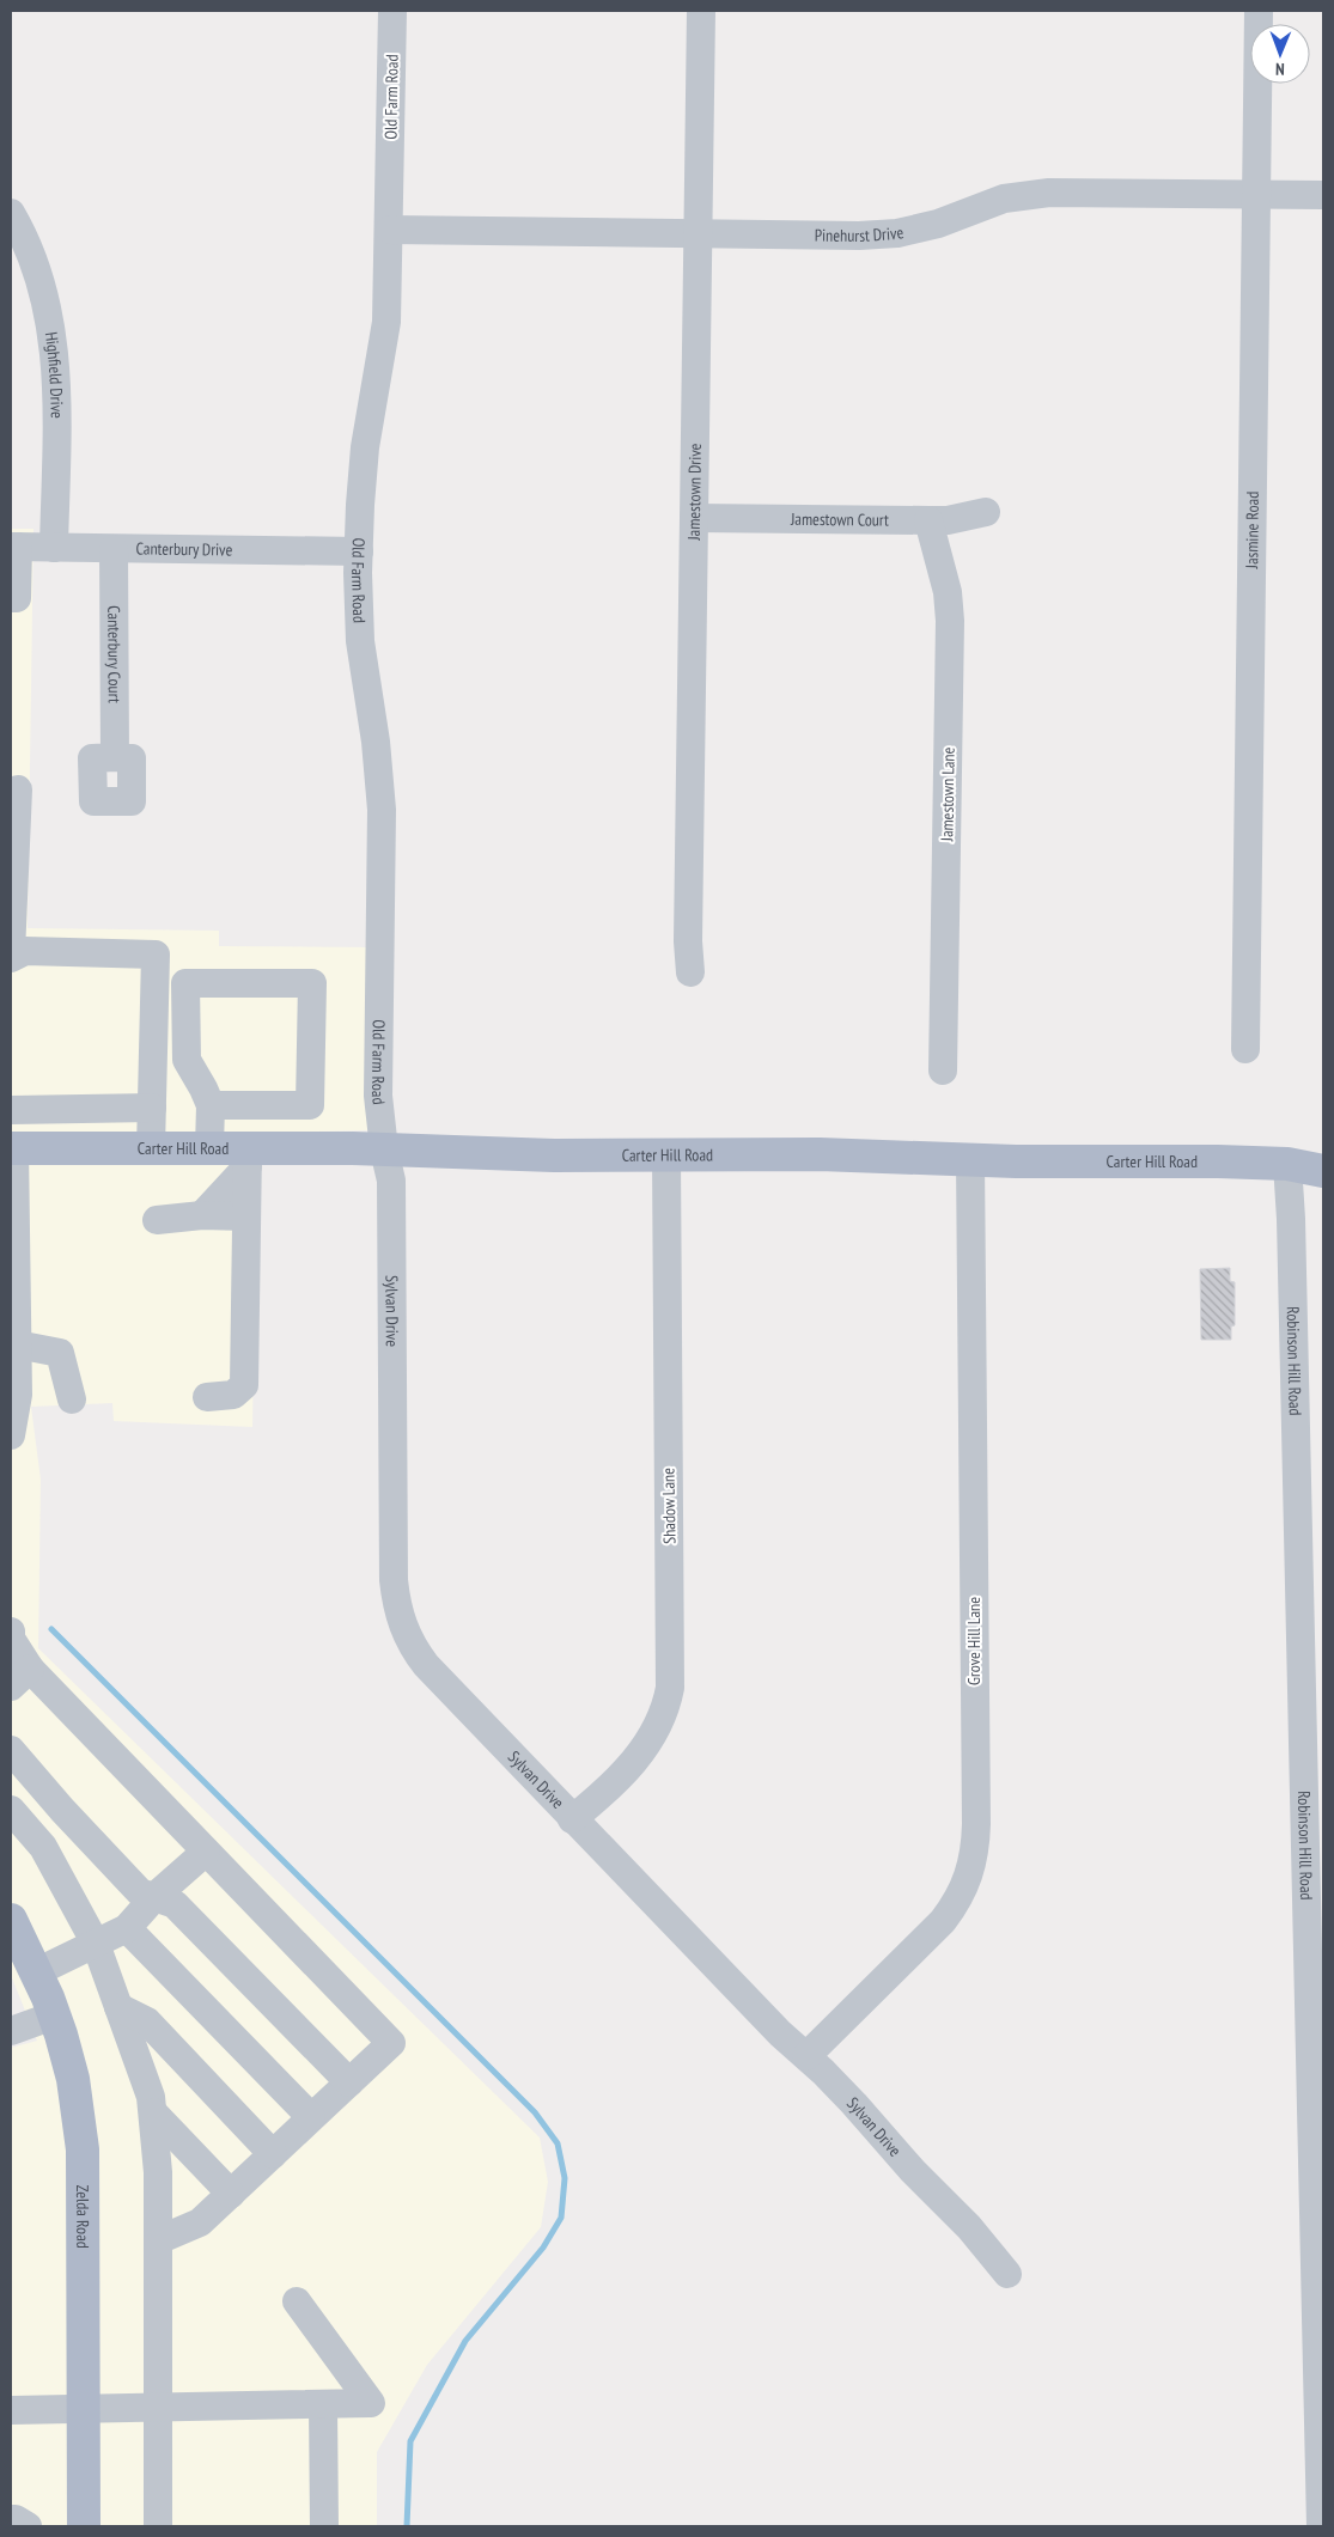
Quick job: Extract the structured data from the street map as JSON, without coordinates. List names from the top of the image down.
{
  "streets": {
    "main road": ["Carter Hill Road", "Zelda Road"],
    "street": [
      "Old Farm Road",
      "Pinehurst Drive",
      "Highfield Drive",
      "Jamestown Drive",
      "Jamestown Court",
      "Jasmine Road",
      "Canterbury Drive",
      "Canterbury Court",
      "Jamestown Lane",
      "Sylvan Drive",
      "Robinson Hill Road",
      "Shadow Lane",
      "Grove Hill Lane"
    ]
  },
  "crossings": [
    ["Old Farm Road", "Pinehurst Drive"],
    ["Old Farm Road", "Canterbury Drive"],
    ["Old Farm Road", "Carter Hill Road"],
    ["Old Farm Road", "Sylvan Drive"],
    ["Pinehurst Drive", "Jamestown Drive"],
    ["Pinehurst Drive", "Jasmine Road"],
    ["Highfield Drive", "Canterbury Drive"],
    ["Jamestown Drive", "Jamestown Court"],
    ["Jamestown Court", "Jamestown Lane"],
    ["Canterbury Drive", "Canterbury Court"],
    ["Carter Hill Road", "Sylvan Drive"],
    ["Carter Hill Road", "Robinson Hill Road"],
    ["Carter Hill Road", "Shadow Lane"],
    ["Carter Hill Road", "Grove Hill Lane"],
    ["Sylvan Drive", "Shadow Lane"],
    ["Sylvan Drive", "Grove Hill Lane"]
  ],
  "north": "bottom"
}
